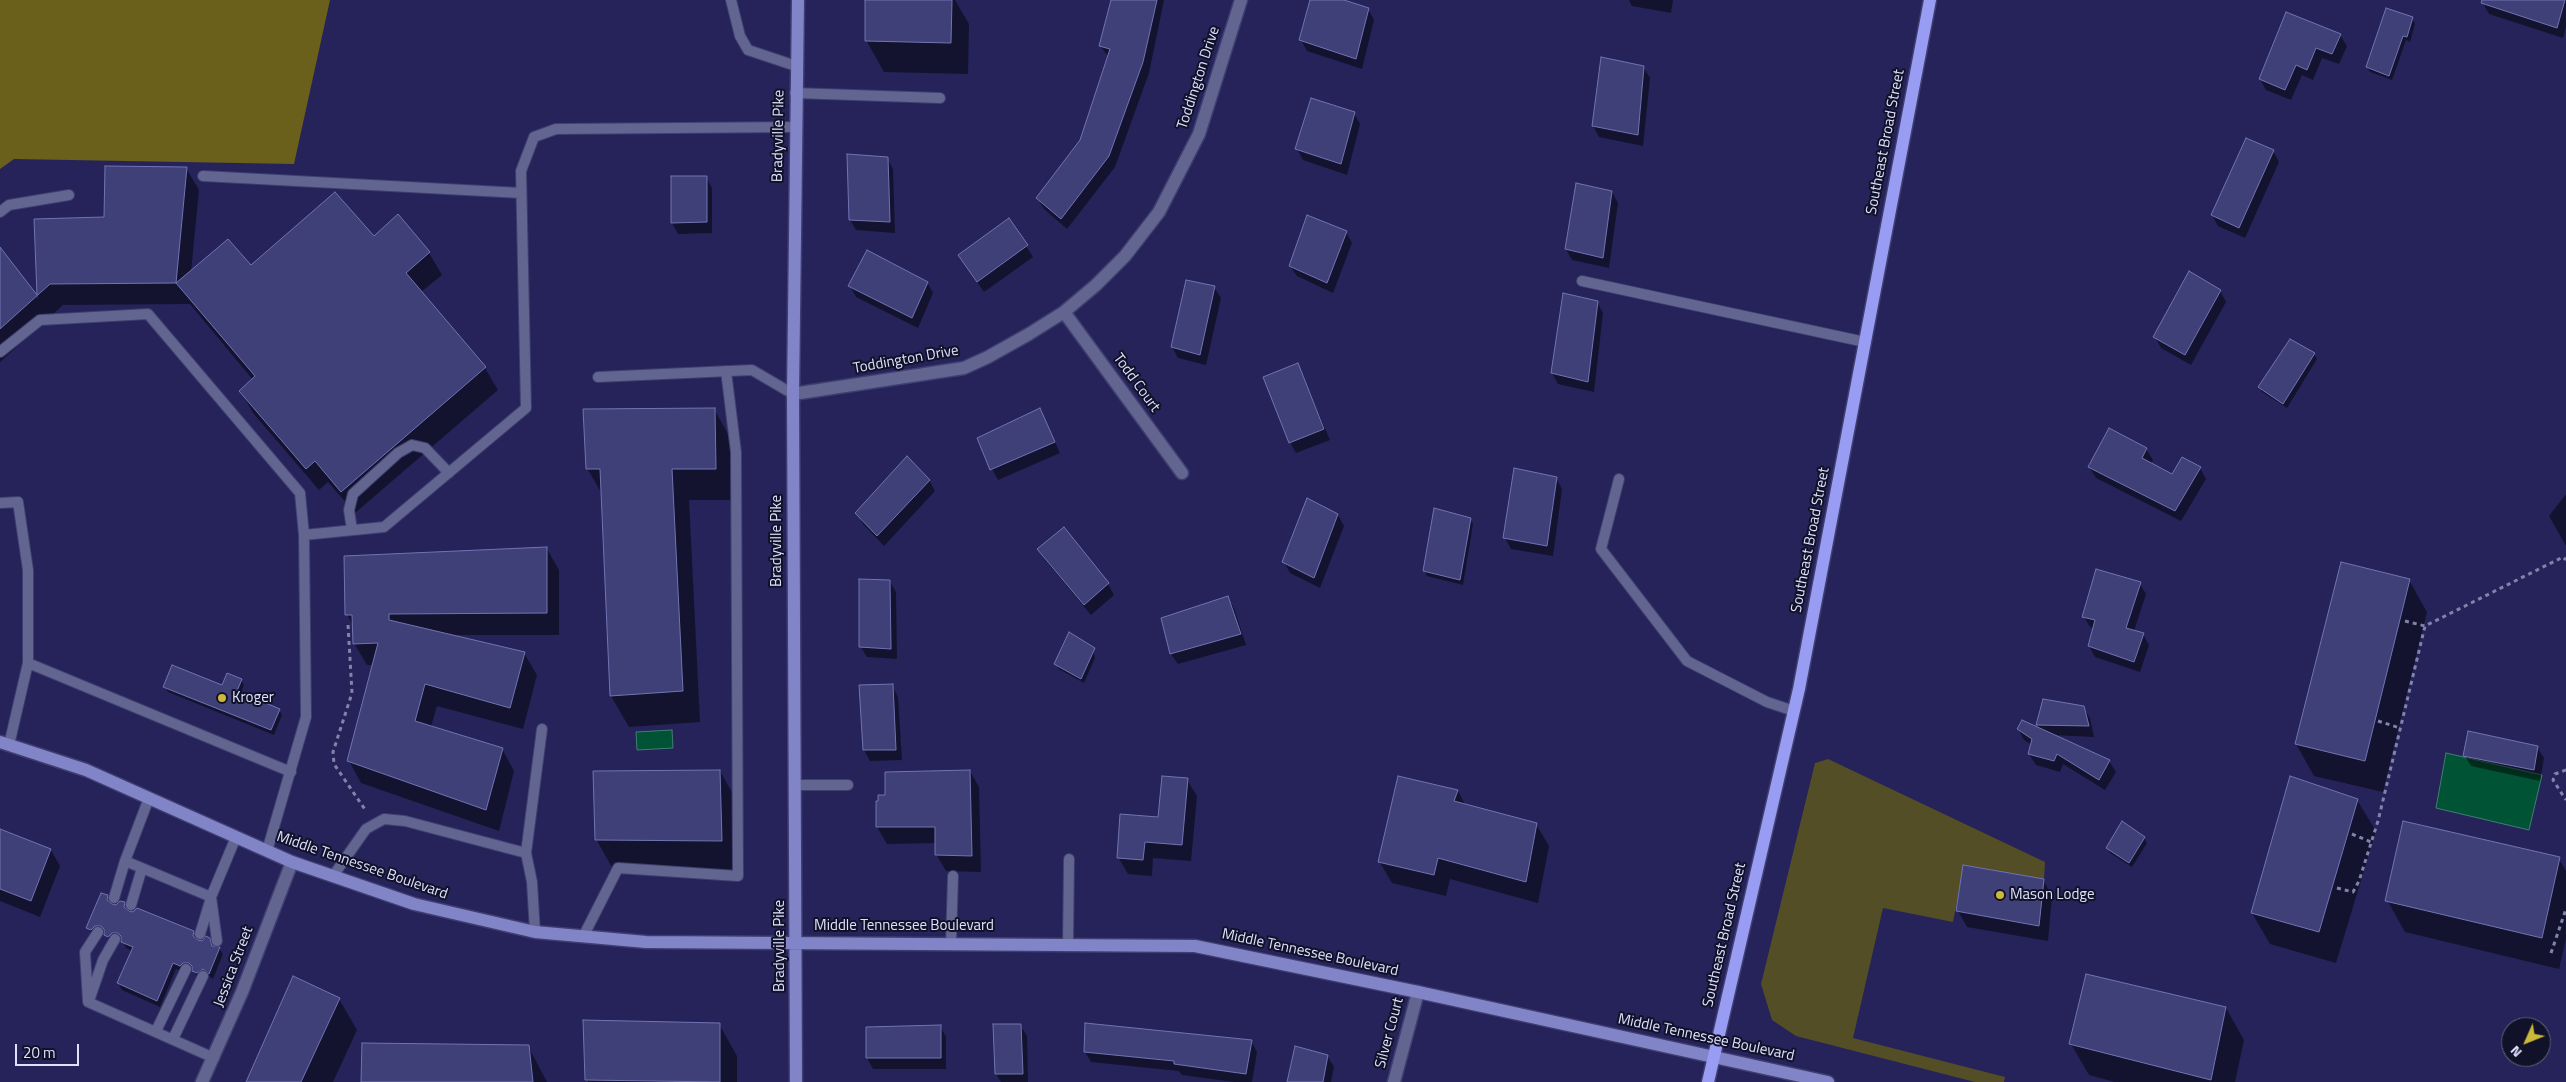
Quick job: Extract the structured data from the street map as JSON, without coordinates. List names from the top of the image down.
{
  "streets": {
    "main road": ["Bradyville Pike", "Southeast Broad Street", "Middle Tennessee Boulevard"],
    "street": [
      "Toddington Drive",
      "Todd Court",
      "Jessica Street",
      "Silver Court"
    ]
  },
  "crossings": [
    ["Toddington Drive", "Bradyville Pike"],
    ["Toddington Drive", "Todd Court"],
    ["Bradyville Pike", "Middle Tennessee Boulevard"],
    ["Southeast Broad Street", "Middle Tennessee Boulevard"],
    ["Middle Tennessee Boulevard", "Jessica Street"],
    ["Middle Tennessee Boulevard", "Silver Court"]
  ],
  "places": ["Kroger", "Mason Lodge"],
  "scale_bar": "20 m",
  "north": "bottom left"
}
